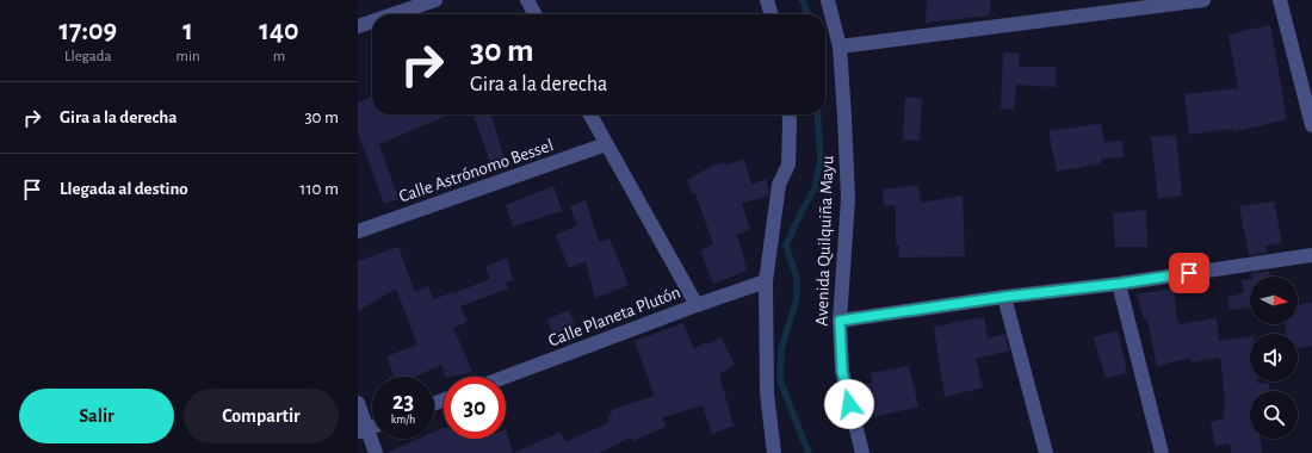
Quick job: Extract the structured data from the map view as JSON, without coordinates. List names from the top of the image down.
{
  "streets": {
    "street": ["Calle Astrónomo Bessel", "Avenida Quilquiña Mayu", "Calle Planeta Plutón"]
  },
  "north": "right",
  "page": {
    "eta": [
      "17:09",
      "Llegada",
      "1",
      "min",
      "140",
      "m"
    ],
    "turn": ["30 m", "Gira a la derecha"],
    "list": [
      {
        "name": "Gira a la derecha",
        "value": "30 m"
      },
      {
        "name": "Llegada al destino",
        "value": "110 m"
      }
    ],
    "speed": "23 km/h",
    "limit": "30",
    "buttons": ["Salir", "Compartir"]
  }
}
